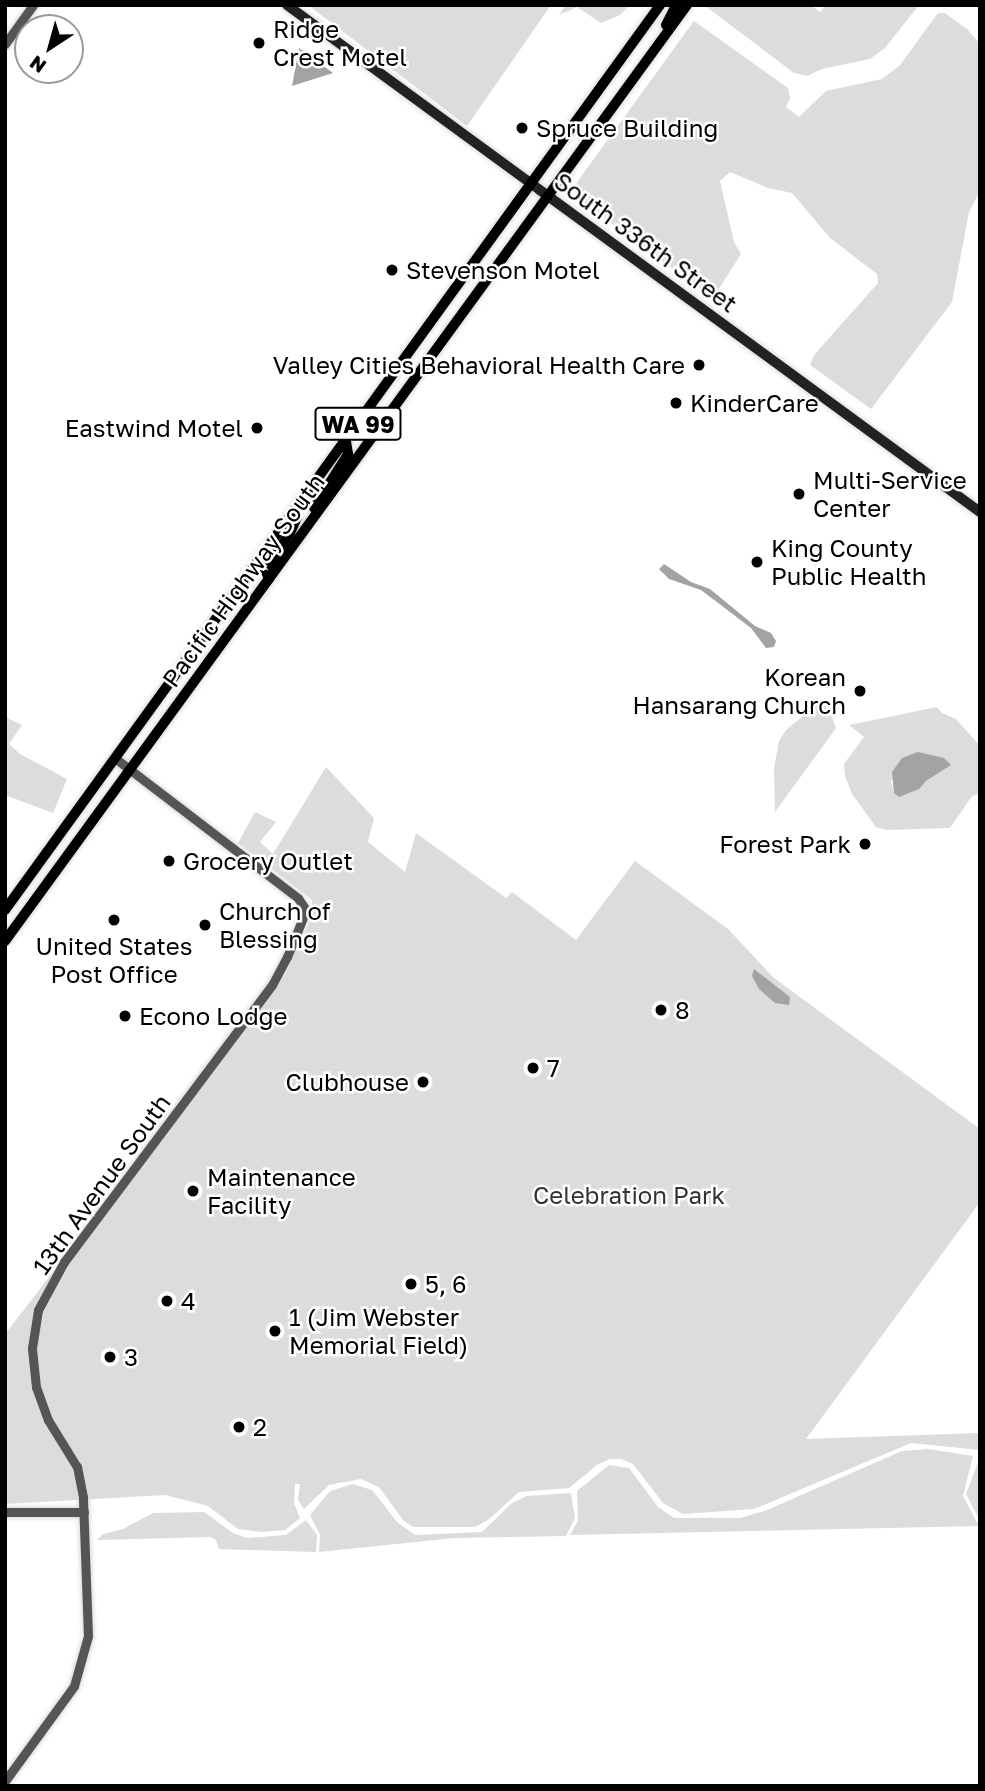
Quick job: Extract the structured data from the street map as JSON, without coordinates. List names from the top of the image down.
{
  "streets": {
    "main road": ["South 336th Street", "WA 99", "Pacific Highway South"],
    "street": ["13th Avenue South"]
  },
  "crossings": [
    ["South 336th Street", "Pacific Highway South"],
    ["Pacific Highway South", "13th Avenue South"]
  ],
  "parks": ["Celebration Park"],
  "places": [
    "Ridge Crest Motel",
    "Spruce Building",
    "Stevenson Motel",
    "Valley Cities Behavioral Health Care",
    "KinderCare",
    "Eastwind Motel",
    "Multi-Service Center",
    "King County Public Health",
    "Korean Hansarang Church",
    "Forest Park",
    "Grocery Outlet",
    "United States Post Office",
    "Church of Blessing",
    "8",
    "Econo Lodge",
    "7",
    "Clubhouse",
    "Maintenance Facility",
    "5, 6",
    "4",
    "1 (Jim Webster Memorial Field)",
    "3",
    "2"
  ],
  "north": "bottom left"
}
